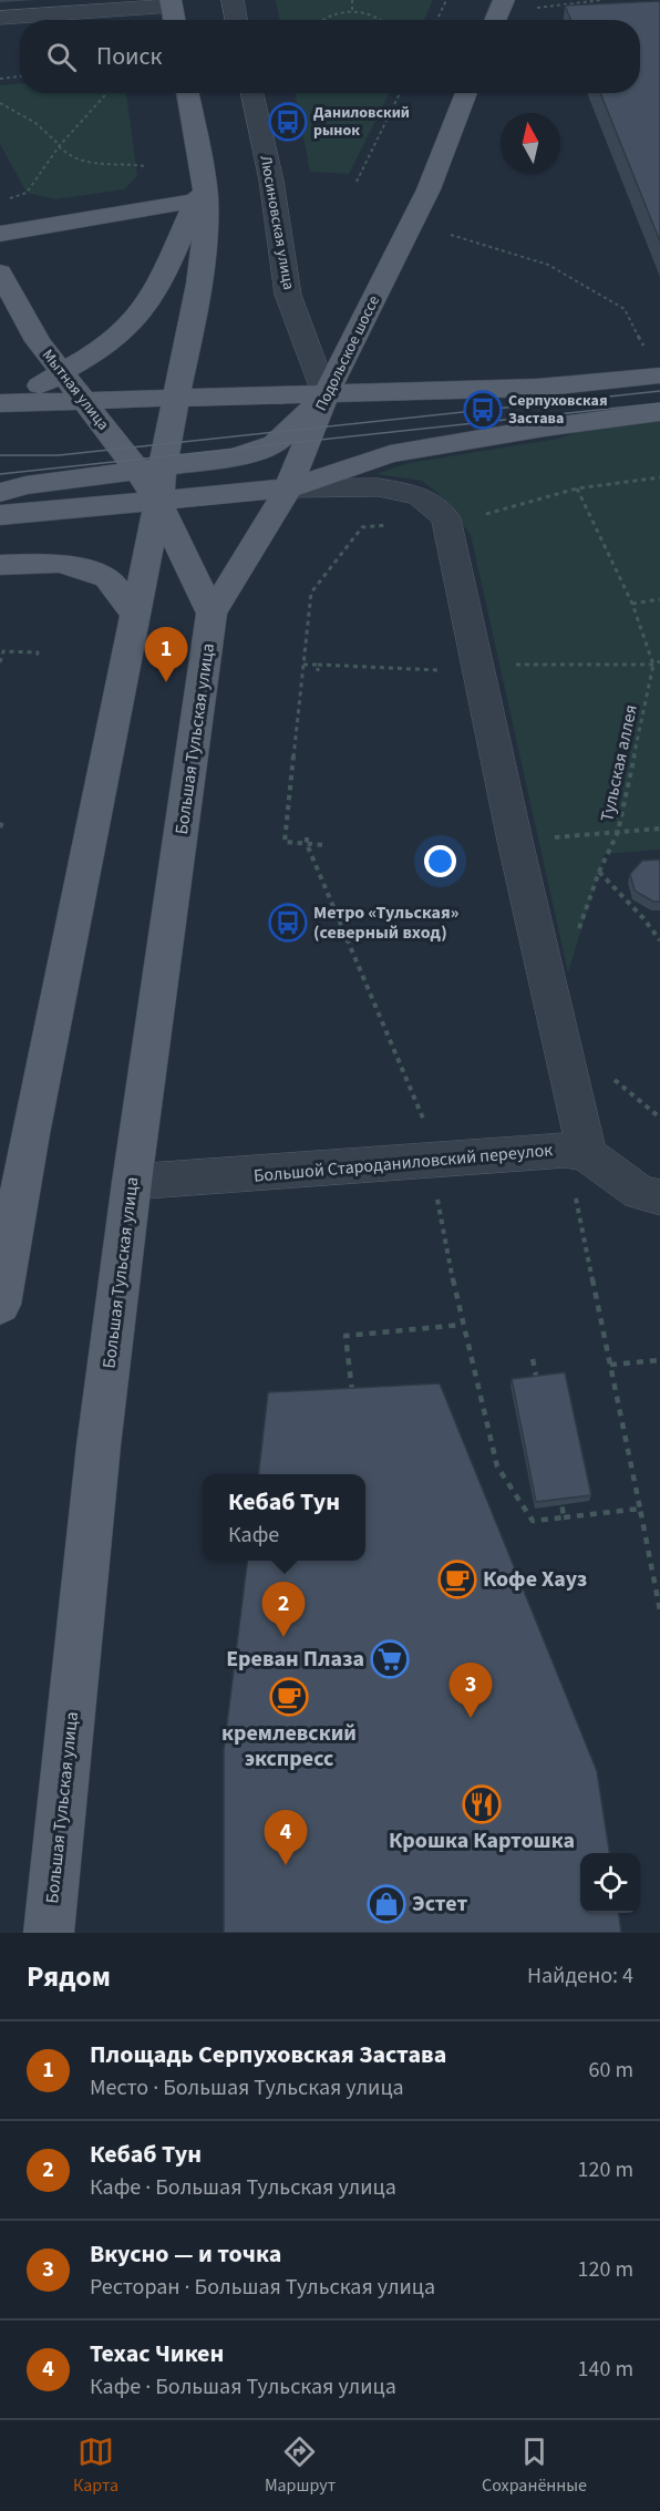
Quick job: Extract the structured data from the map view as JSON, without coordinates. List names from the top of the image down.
{
  "streets": {
    "main road": ["Подольское шоссе", "Мытная улица", "Большая Тульская улица"],
    "street": ["Люсиновская улица", "Большой Староданиловский переулок"],
    "path": ["Тульская аллея"]
  },
  "crossings": [
    ["Люсиновская улица", "Подольское шоссе"],
    ["Подольское шоссе", "Мытная улица"],
    ["Подольское шоссе", "Большая Тульская улица"],
    ["Мытная улица", "Большая Тульская улица"],
    ["Большая Тульская улица", "Большой Староданиловский переулок"]
  ],
  "places": {
    "bus stop": ["Даниловский рынок", "Серпуховская Застава", "Метро «Тульская» (северный вход)"],
    "cafe": ["Кофе Хауз", "кремлевский экспресс"],
    "supermarket": ["Ереван Плаза"],
    "restaurant": ["Крошка Картошка"],
    "shop": ["Эстет"]
  },
  "north": "top",
  "page": {
    "search": "Поиск",
    "pins": [
      "1",
      "2",
      "3",
      "4"
    ],
    "popup": ["Кебаб Тун", "Кафе"],
    "heading": ["Рядом", "Найдено: 4"],
    "list": [
      {
        "mark": "1",
        "name": "Площадь Серпуховская Застава",
        "note": "Место · Большая Тульская улица",
        "value": "60 m"
      },
      {
        "mark": "2",
        "name": "Кебаб Тун",
        "note": "Кафе · Большая Тульская улица",
        "value": "120 m"
      },
      {
        "mark": "3",
        "name": "Вкусно — и точка",
        "note": "Ресторан · Большая Тульская улица",
        "value": "120 m"
      },
      {
        "mark": "4",
        "name": "Техас Чикен",
        "note": "Кафе · Большая Тульская улица",
        "value": "140 m"
      }
    ],
    "nav": ["Карта", "Маршрут", "Сохранённые"]
  }
}
